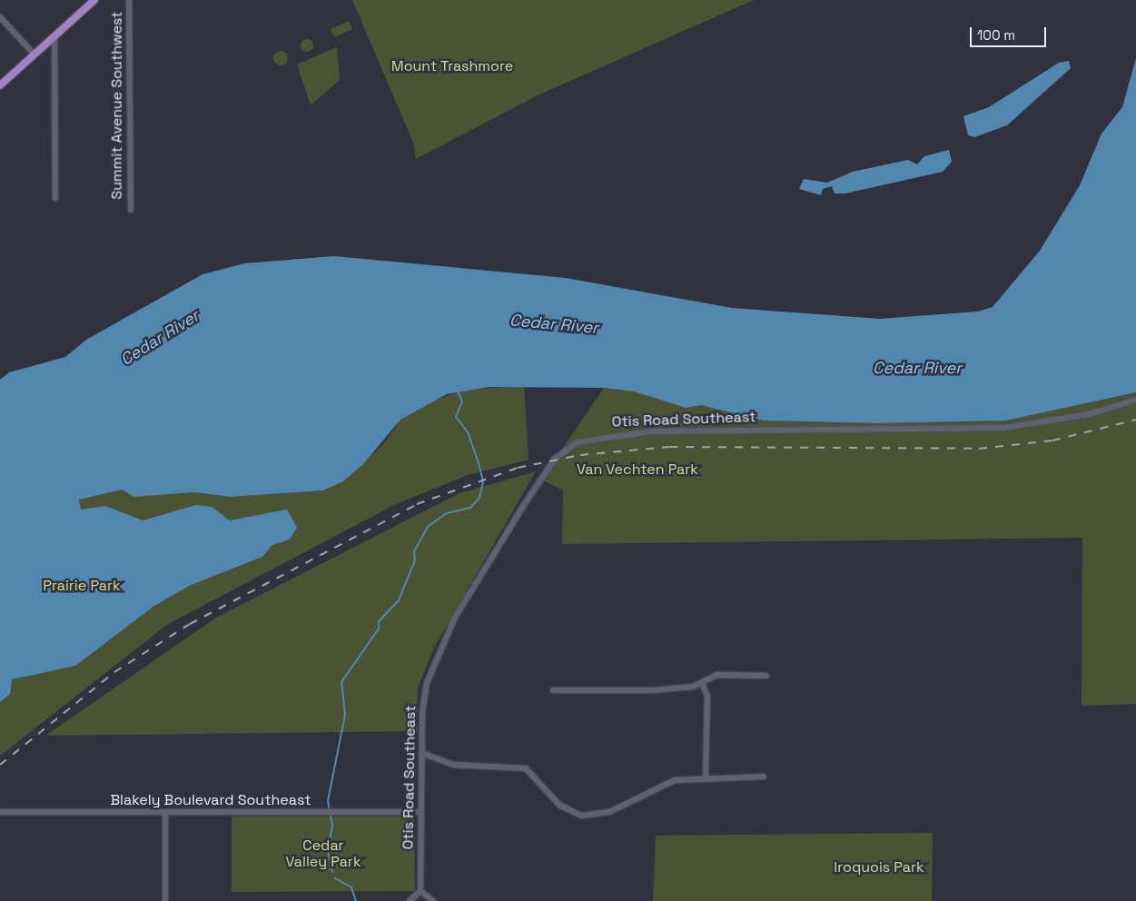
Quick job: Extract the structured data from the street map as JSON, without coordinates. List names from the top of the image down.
{
  "streets": {
    "street": ["Summit Avenue Southwest", "Otis Road Southeast", "Blakely Boulevard Southeast"]
  },
  "crossings": [
    ["Otis Road Southeast", "Blakely Boulevard Southeast"]
  ],
  "water": ["Cedar River"],
  "parks": [
    "Mount Trashmore",
    "Van Vechten Park",
    "Prairie Park",
    "Cedar Valley Park",
    "Iroquois Park"
  ],
  "scale_bar": "100 m"
}
